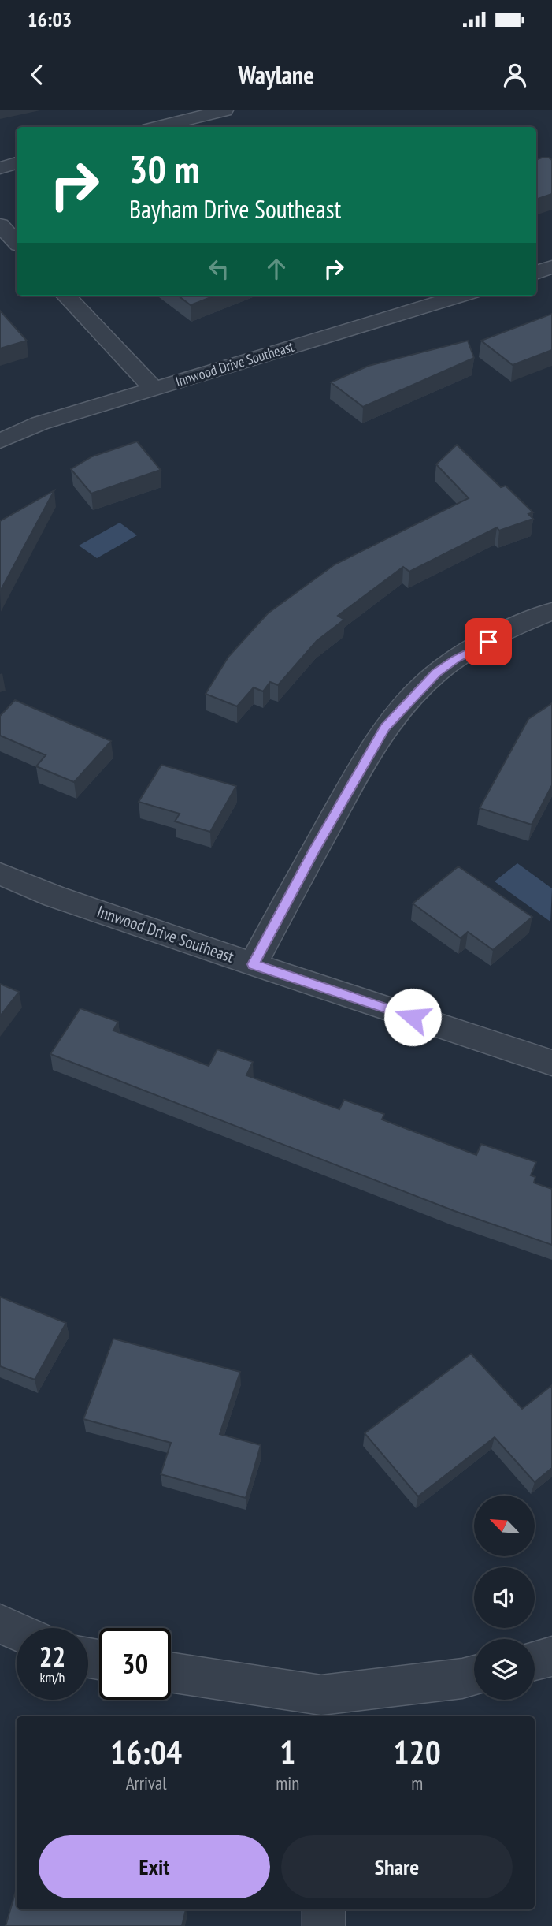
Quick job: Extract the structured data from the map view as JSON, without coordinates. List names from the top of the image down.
{
  "streets": {
    "street": ["Innwood Drive Southeast"]
  },
  "north": "top left",
  "page": {
    "status": "16:03",
    "header": "Waylane",
    "turn": ["30 m", "Bayham Drive Southeast"],
    "speed": "22 km/h",
    "limit": "30",
    "eta": [
      "16:04",
      "Arrival",
      "1",
      "min",
      "120",
      "m"
    ],
    "buttons": ["Exit", "Share"]
  }
}
